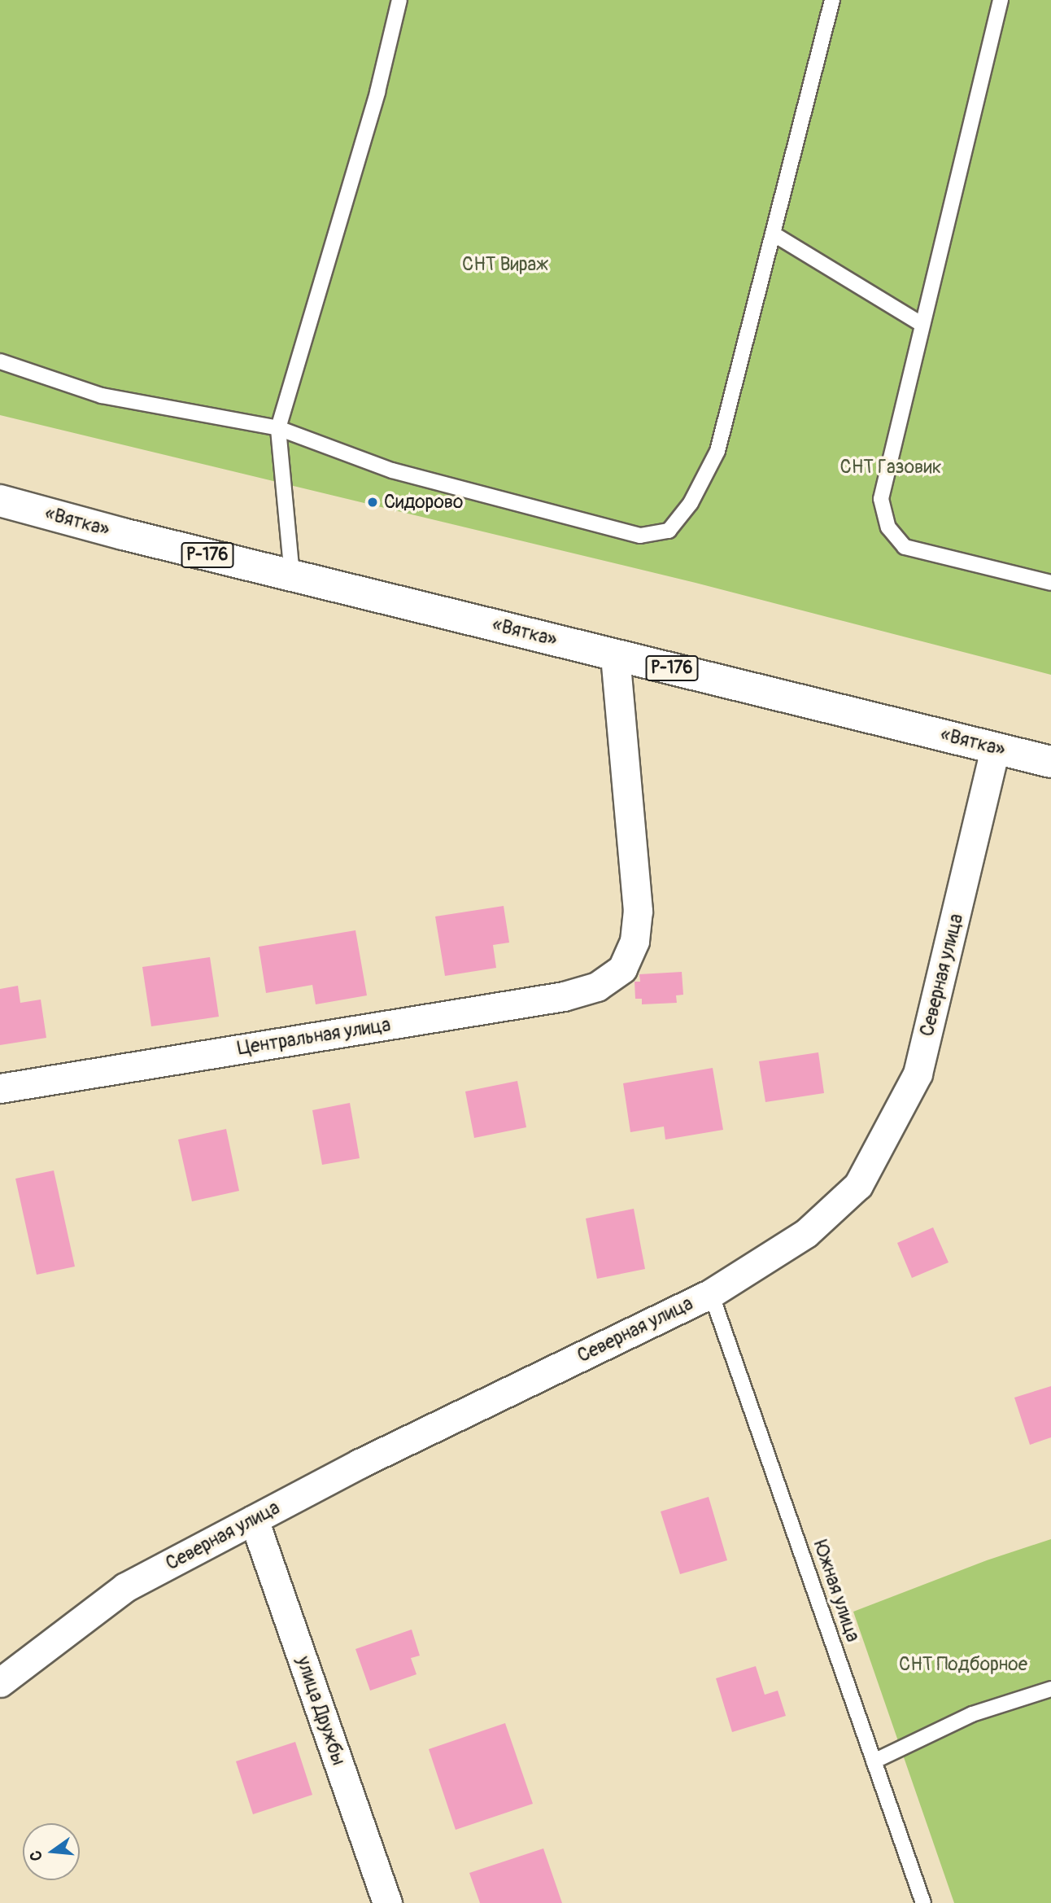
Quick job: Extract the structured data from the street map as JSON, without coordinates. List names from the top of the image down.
{
  "streets": {
    "main road": ["«Вятка»", "Р-176"],
    "street": ["Северная улица", "Центральная улица", "улица Дружбы"],
    "lane": ["Южная улица"]
  },
  "crossings": [
    ["«Вятка»", "Северная улица"],
    ["«Вятка»", "Центральная улица"],
    ["Северная улица", "Южная улица"],
    ["Северная улица", "улица Дружбы"]
  ],
  "parks": ["СНТ Вираж", "СНТ Газовик", "СНТ Подборное"],
  "places": ["Сидорово"],
  "north": "left"
}
